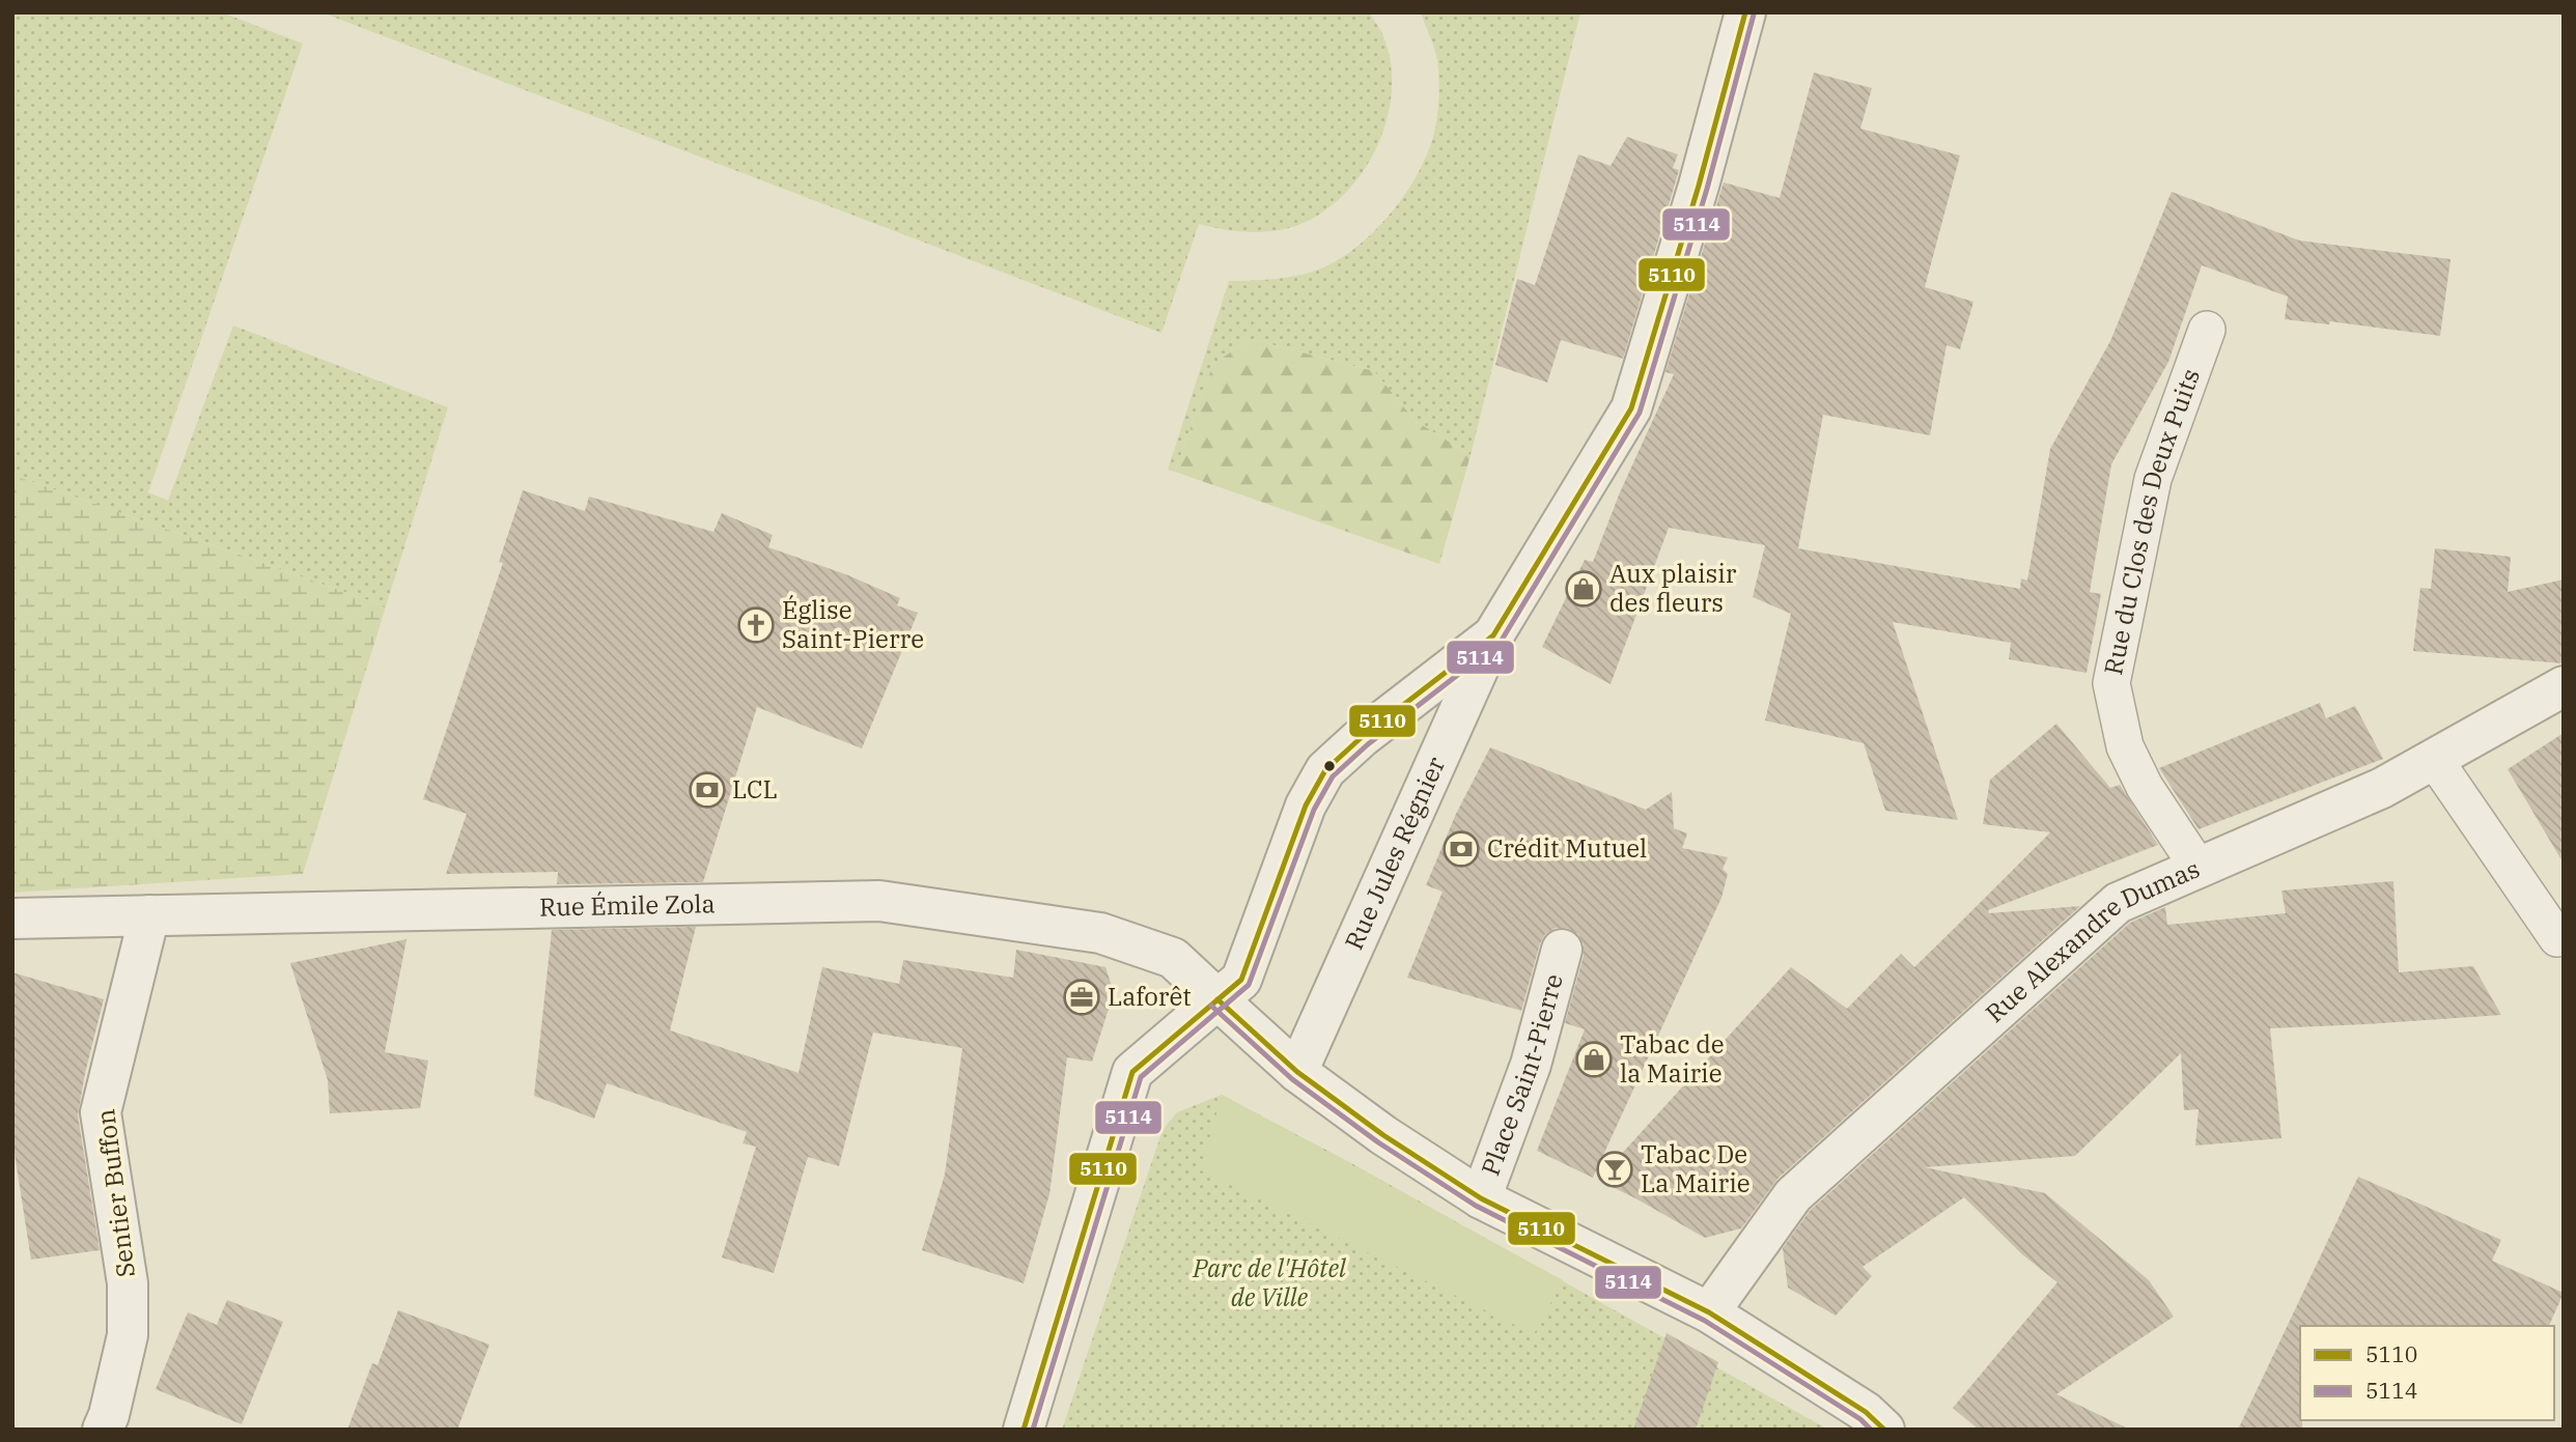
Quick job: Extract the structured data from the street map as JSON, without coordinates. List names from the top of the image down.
{
  "streets": {
    "street": [
      "Rue Jules Régnier",
      "Rue Émile Zola",
      "Rue Alexandre Dumas",
      "Place Saint-Pierre",
      "Sentier Buffon"
    ],
    "lane": ["Rue du Clos des Deux Puits"]
  },
  "crossings": [
    ["Rue du Clos des Deux Puits", "Rue Alexandre Dumas"],
    ["Rue Jules Régnier", "Rue Émile Zola"],
    ["Rue Émile Zola", "Rue Alexandre Dumas"],
    ["Rue Émile Zola", "Place Saint-Pierre"],
    ["Rue Émile Zola", "Sentier Buffon"]
  ],
  "parks": ["Parc de l'Hôtel de Ville"],
  "places": {
    "shop": ["Aux plaisir des fleurs", "Tabac de la Mairie"],
    "church": ["Église Saint-Pierre"],
    "bank": ["LCL", "Crédit Mutuel"],
    "office": ["Laforêt"],
    "bar": ["Tabac De La Mairie"]
  },
  "lines": ["transit line 5110", "transit line 5114"],
  "legend": ["5110", "5114"]
}
